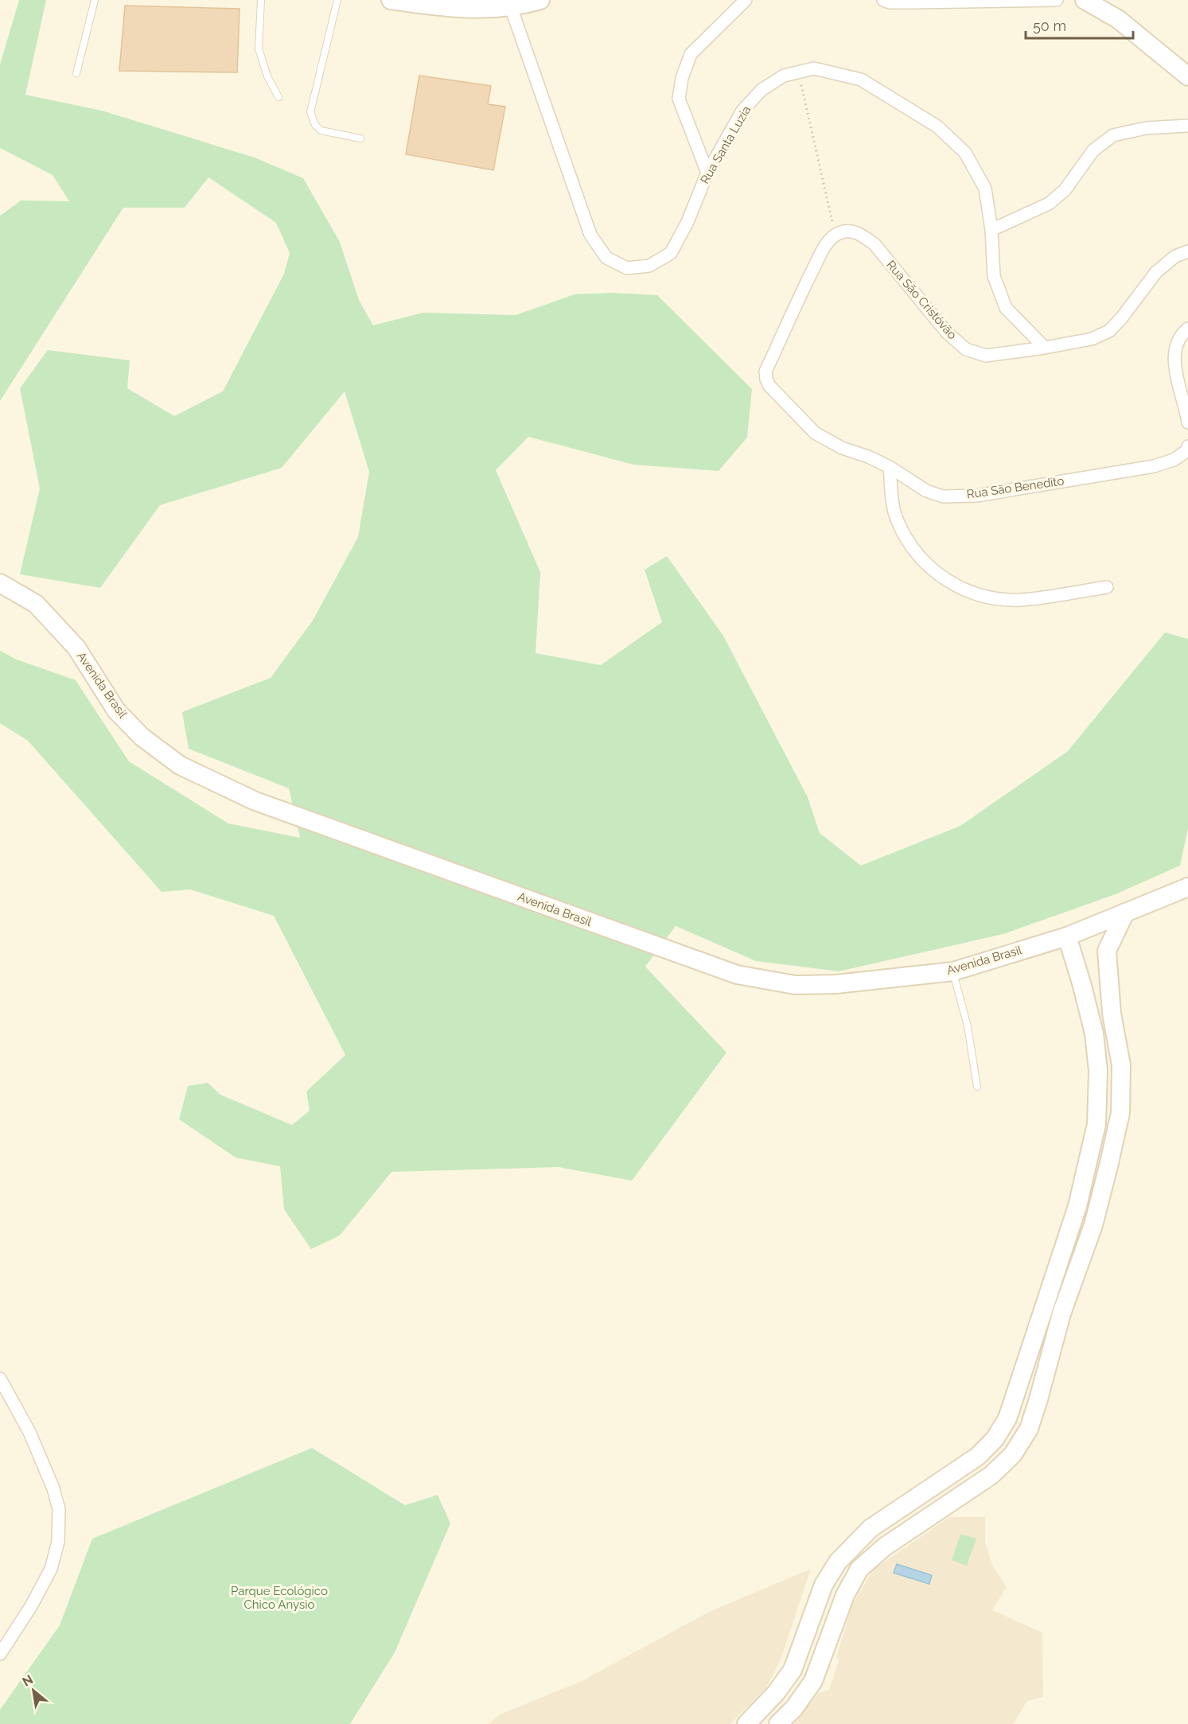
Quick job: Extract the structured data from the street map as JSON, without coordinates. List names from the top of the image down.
{
  "streets": {
    "street": [
      "Rua Santa Luzia",
      "Rua São Cristóvão",
      "Rua São Benedito",
      "Avenida Brasil"
    ]
  },
  "crossings": [
    ["Rua Santa Luzia", "Rua São Cristóvão"],
    ["Rua São Cristóvão", "Rua São Benedito"]
  ],
  "parks": ["Parque Ecológico Chico Anysio"],
  "scale_bar": "50 m",
  "north": "top left"
}
